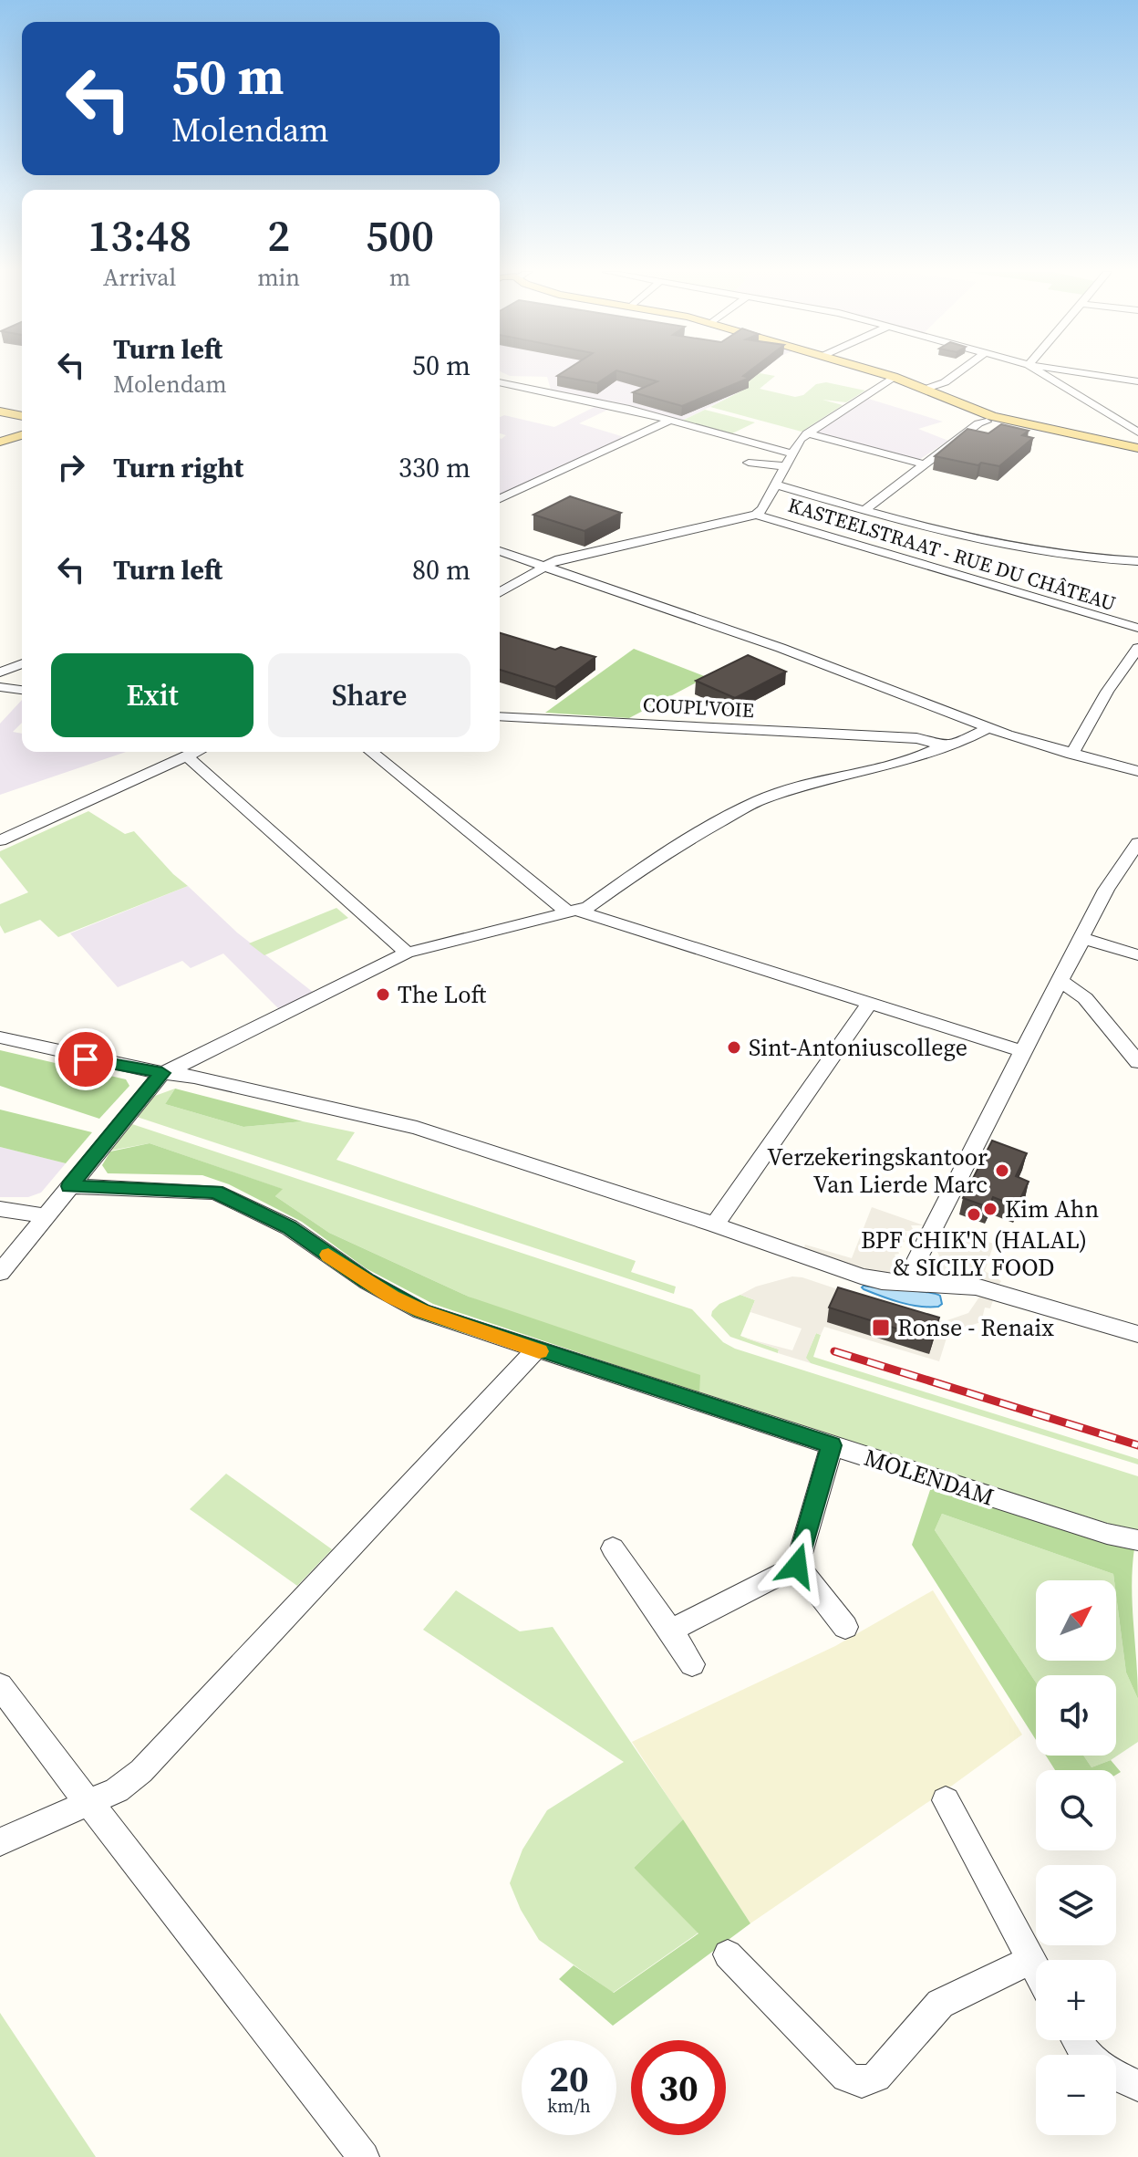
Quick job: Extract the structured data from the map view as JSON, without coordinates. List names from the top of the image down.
{
  "streets": {
    "street": ["KASTEELSTRAAT - RUE DU CHÂTEAU", "COUPL'VOIE", "MOLENDAM"]
  },
  "places": {
    "other": [
      "The Loft",
      "Sint-Antoniuscollege",
      "Verzekeringskantoor Van Lierde Marc",
      "Kim Ahn",
      "BPF CHIK'N (HALAL) & SICILY FOOD"
    ],
    "transit": ["Ronse - Renaix"]
  },
  "north": "top right",
  "page": {
    "turn": ["50 m", "Molendam"],
    "eta": [
      "13:48",
      "Arrival",
      "2",
      "min",
      "500",
      "m"
    ],
    "list": [
      {
        "name": "Turn left",
        "note": "Molendam",
        "value": "50 m"
      },
      {
        "name": "Turn right",
        "value": "330 m"
      },
      {
        "name": "Turn left",
        "value": "80 m"
      }
    ],
    "buttons": ["Exit", "Share"],
    "map_buttons": ["+", "−"],
    "speed": "20 km/h",
    "limit": "30"
  }
}
